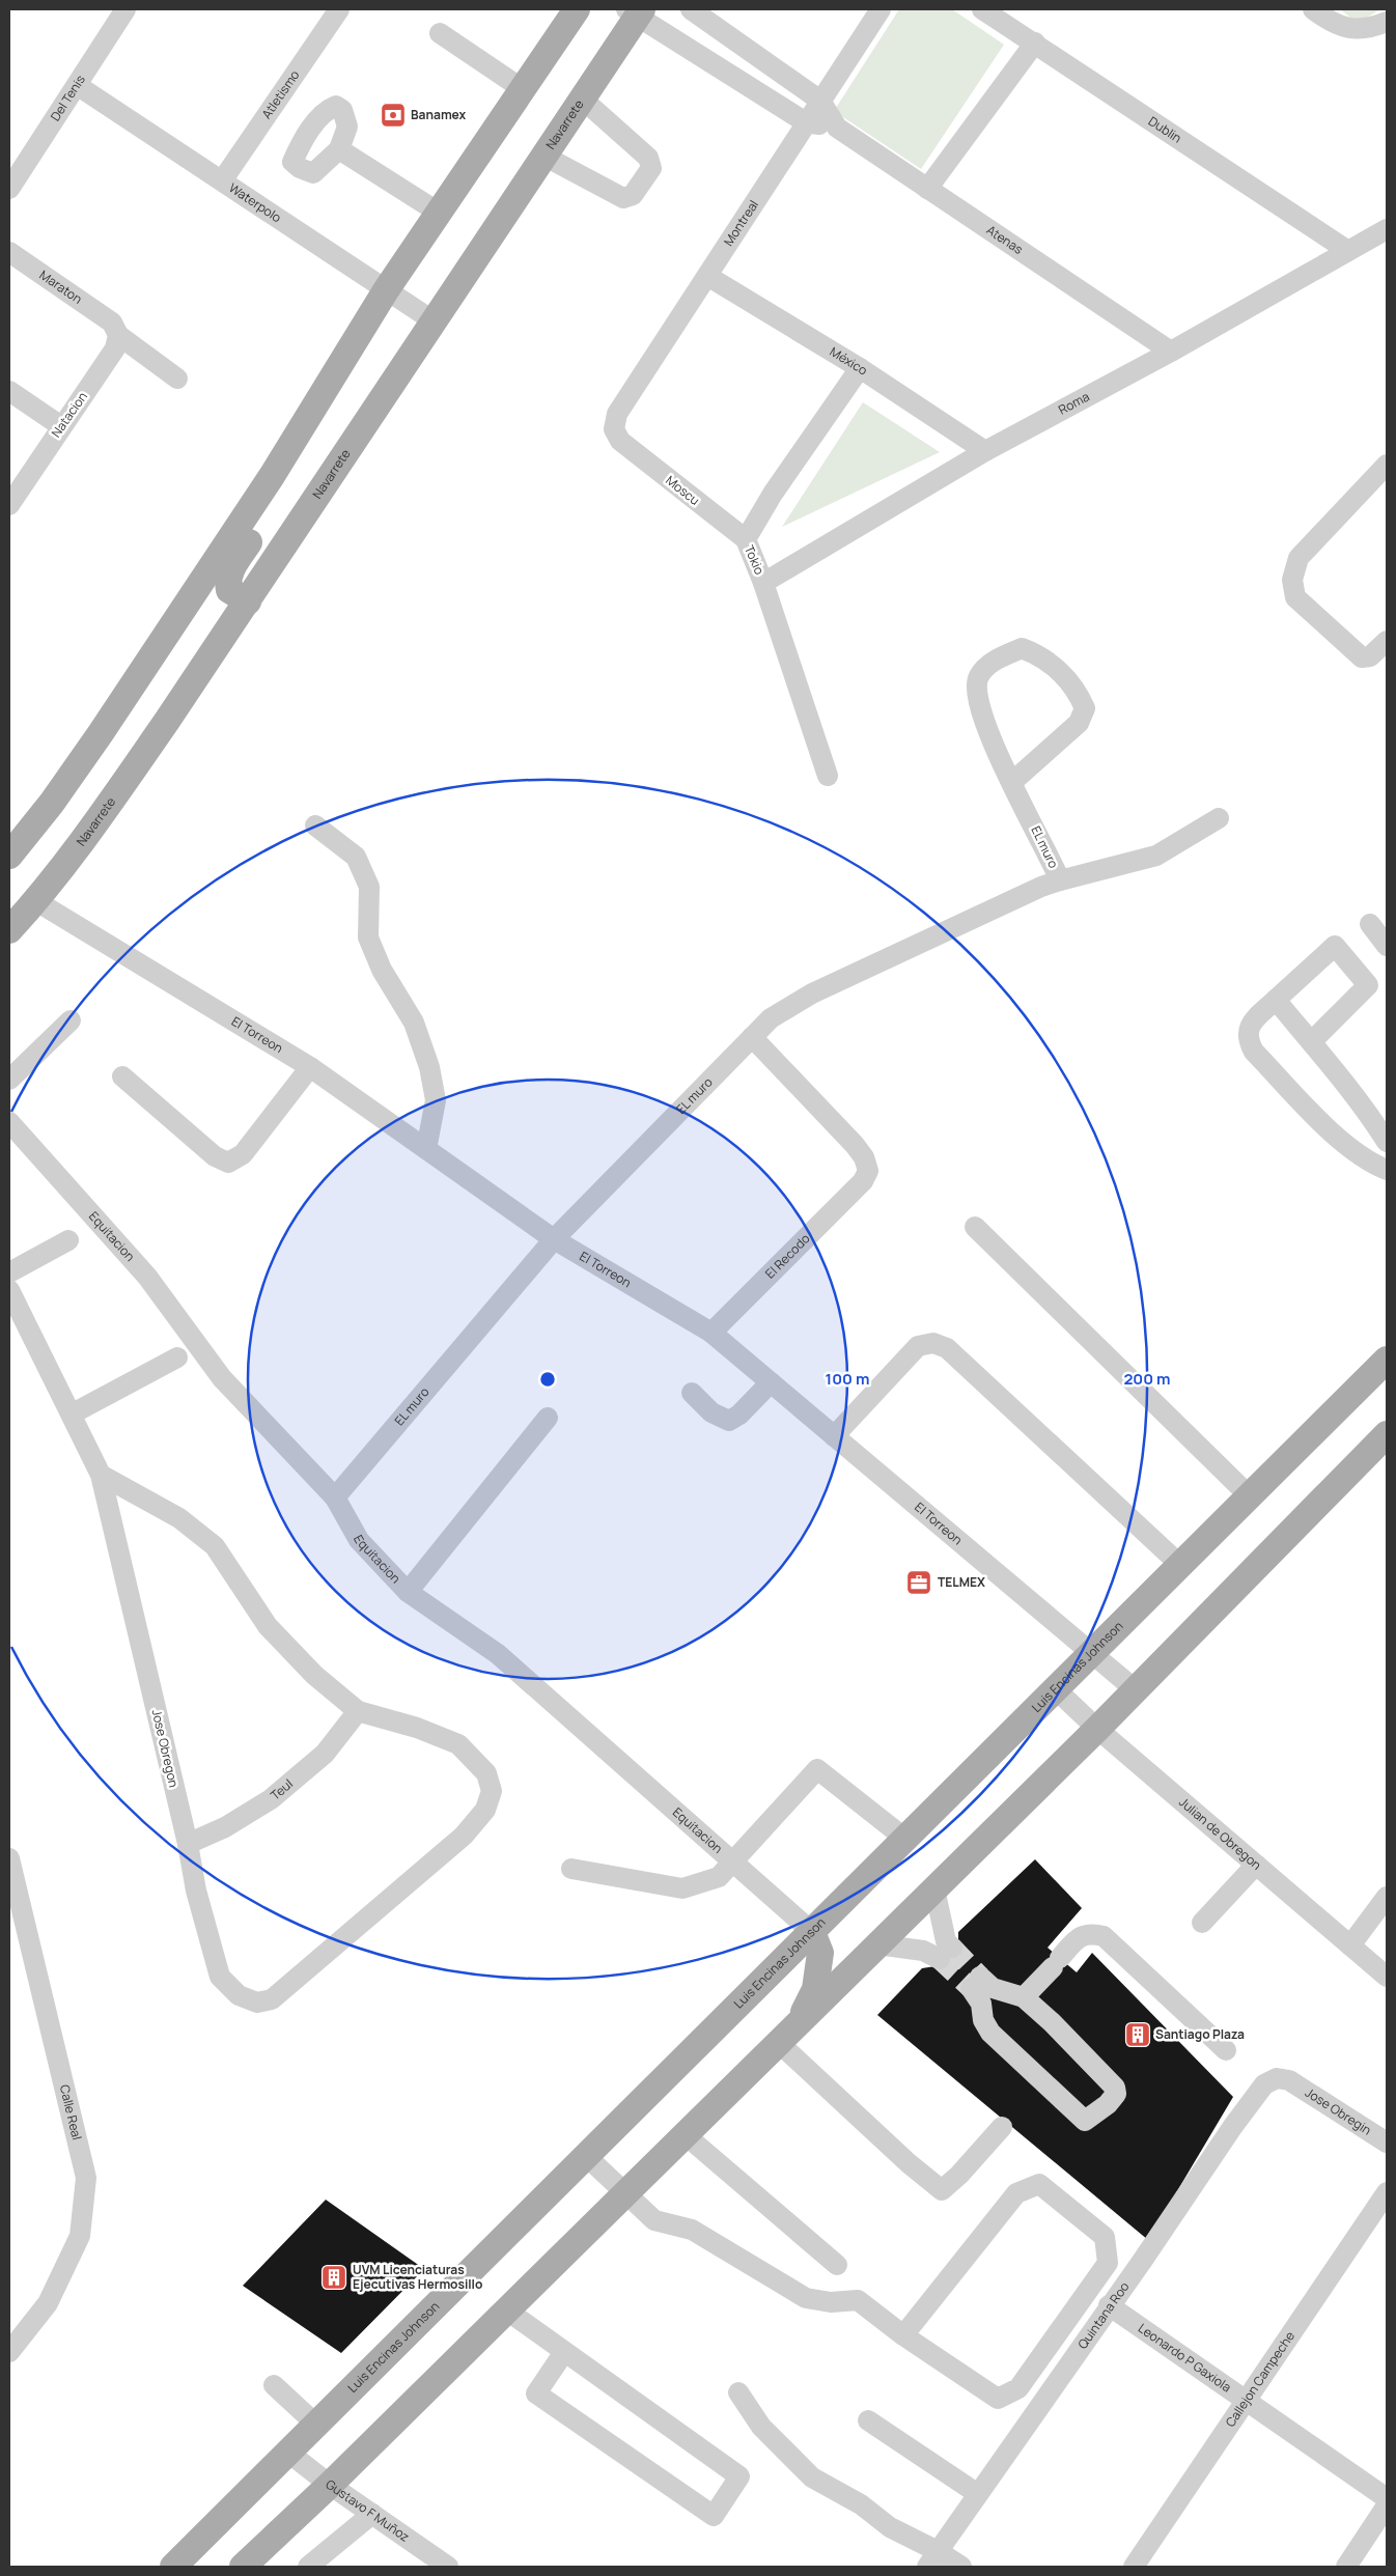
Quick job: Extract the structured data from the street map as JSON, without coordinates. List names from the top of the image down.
{
  "streets": {
    "main road": ["Navarrete", "Luis Encinas Johnson"],
    "street": [
      "Atletismo",
      "Del Tenis",
      "Dublin",
      "Waterpolo",
      "Montreal",
      "Atenas",
      "Maraton",
      "México",
      "Roma",
      "Natacion",
      "Moscu",
      "Tokio",
      "EL muro",
      "El Torreon",
      "Equitacion",
      "El Recodo",
      "Jose Obregon",
      "Teul",
      "Julian de Obregon",
      "Jose Obregin",
      "Calle Real",
      "Quintana Roo",
      "Leonardo P Gaxiola",
      "Callejon Campeche",
      "Gustavo F Muñoz"
    ]
  },
  "crossings": [
    ["Atletismo", "Waterpolo"],
    ["Del Tenis", "Waterpolo"],
    ["Navarrete", "Waterpolo"],
    ["Navarrete", "Atenas"],
    ["Navarrete", "El Torreon"],
    ["Dublin", "Roma"],
    ["Montreal", "Atenas"],
    ["Montreal", "México"],
    ["Montreal", "Moscu"],
    ["Atenas", "Roma"],
    ["Maraton", "Natacion"],
    ["México", "Roma"],
    ["México", "Tokio"],
    ["Roma", "Tokio"],
    ["Moscu", "Tokio"],
    ["EL muro", "El Torreon"],
    ["EL muro", "Equitacion"],
    ["EL muro", "El Recodo"],
    ["El Torreon", "El Recodo"],
    ["El Torreon", "Luis Encinas Johnson"],
    ["Equitacion", "Luis Encinas Johnson"],
    ["Luis Encinas Johnson", "Julian de Obregon"],
    ["Luis Encinas Johnson", "Gustavo F Muñoz"],
    ["Jose Obregon", "Teul"],
    ["Jose Obregin", "Quintana Roo"],
    ["Quintana Roo", "Leonardo P Gaxiola"],
    ["Leonardo P Gaxiola", "Callejon Campeche"]
  ],
  "places": {
    "bank": ["Banamex"],
    "office": ["TELMEX"],
    "building": ["Santiago Plaza", "UVM Licenciaturas Ejecutivas Hermosillo"]
  },
  "rings": ["100 m", "200 m"]
}
